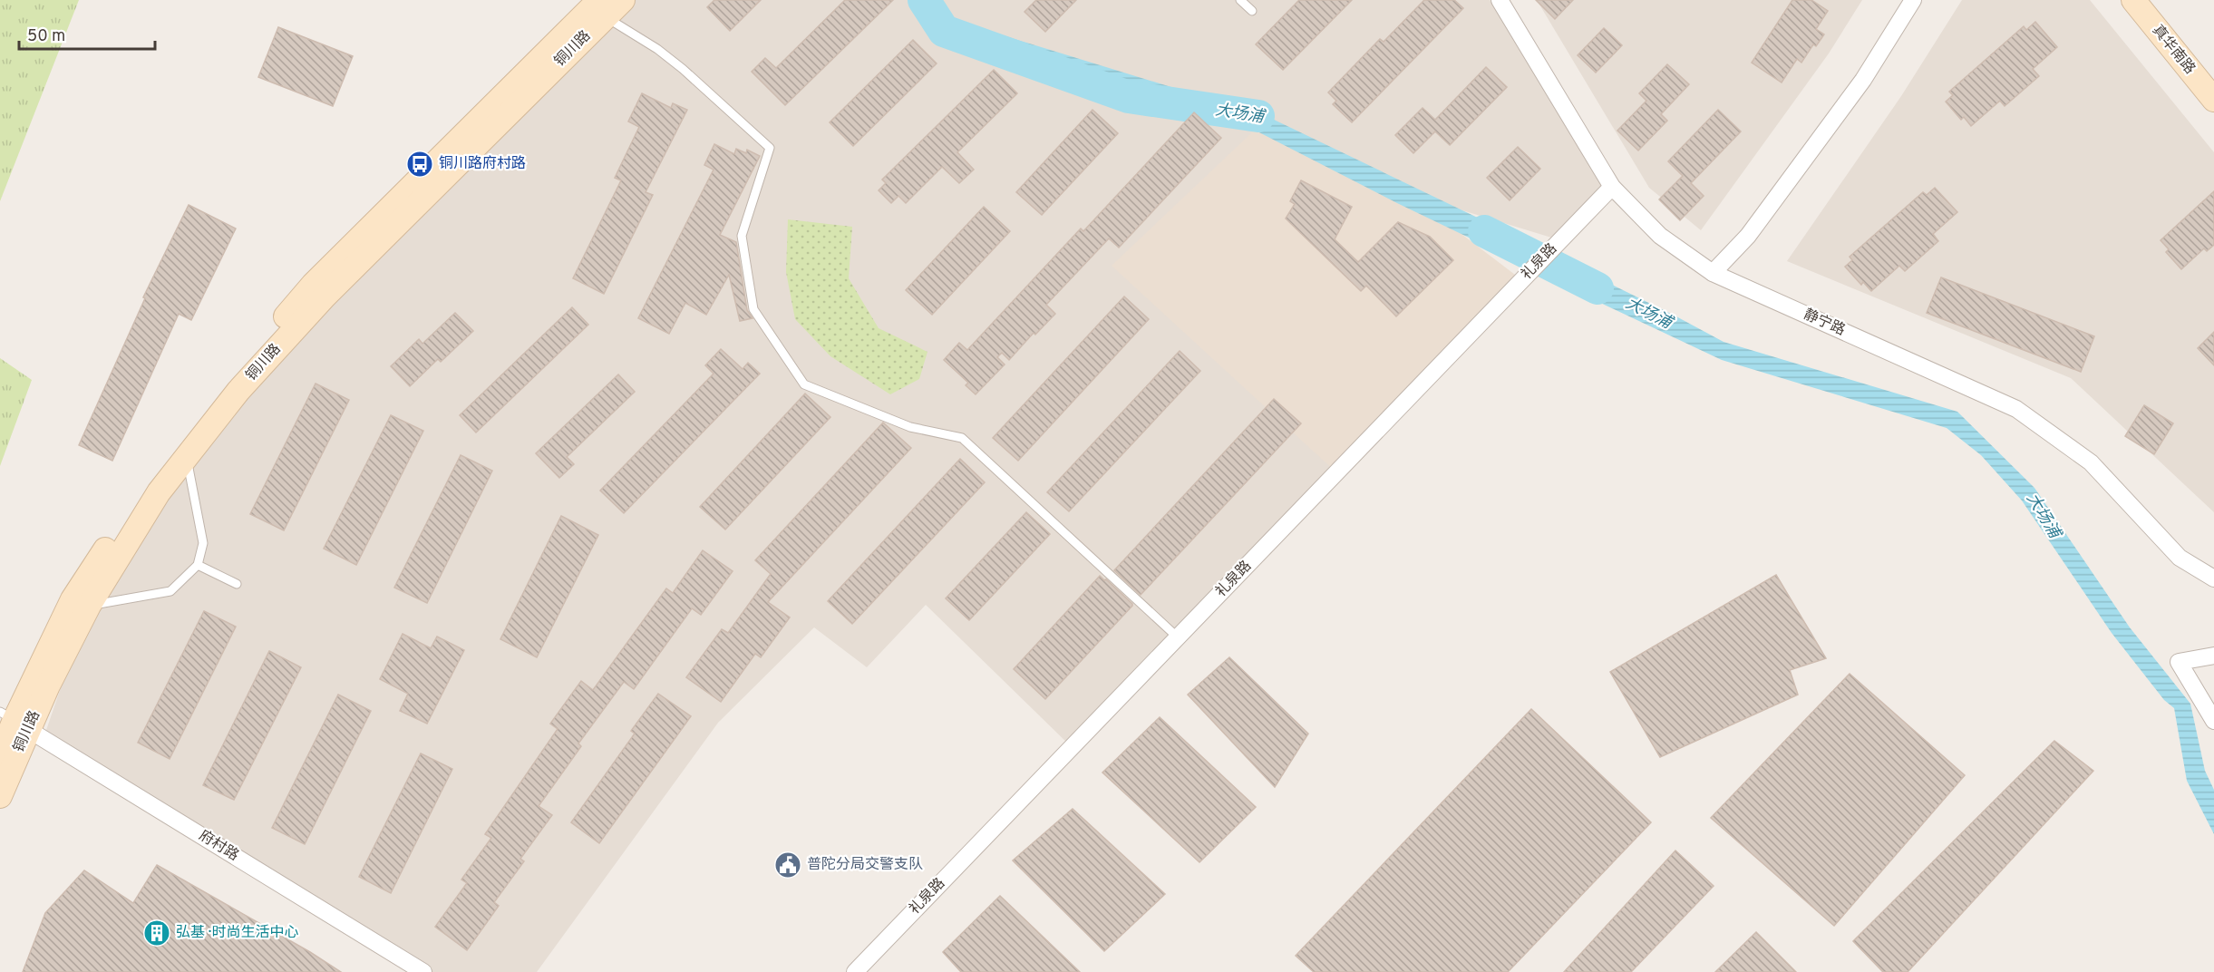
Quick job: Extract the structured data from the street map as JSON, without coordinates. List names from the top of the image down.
{
  "streets": {
    "main road": ["铜川路", "真华南路"],
    "street": ["礼泉路", "静宁路", "府村路"]
  },
  "crossings": [
    ["铜川路", "府村路"],
    ["礼泉路", "静宁路"]
  ],
  "water": ["大场浦"],
  "places": {
    "bus stop": ["铜川路府村路"],
    "public building": ["普陀分局交警支队"],
    "building": ["弘基 · 时尚生活中心"]
  },
  "scale_bar": "50 m"
}
